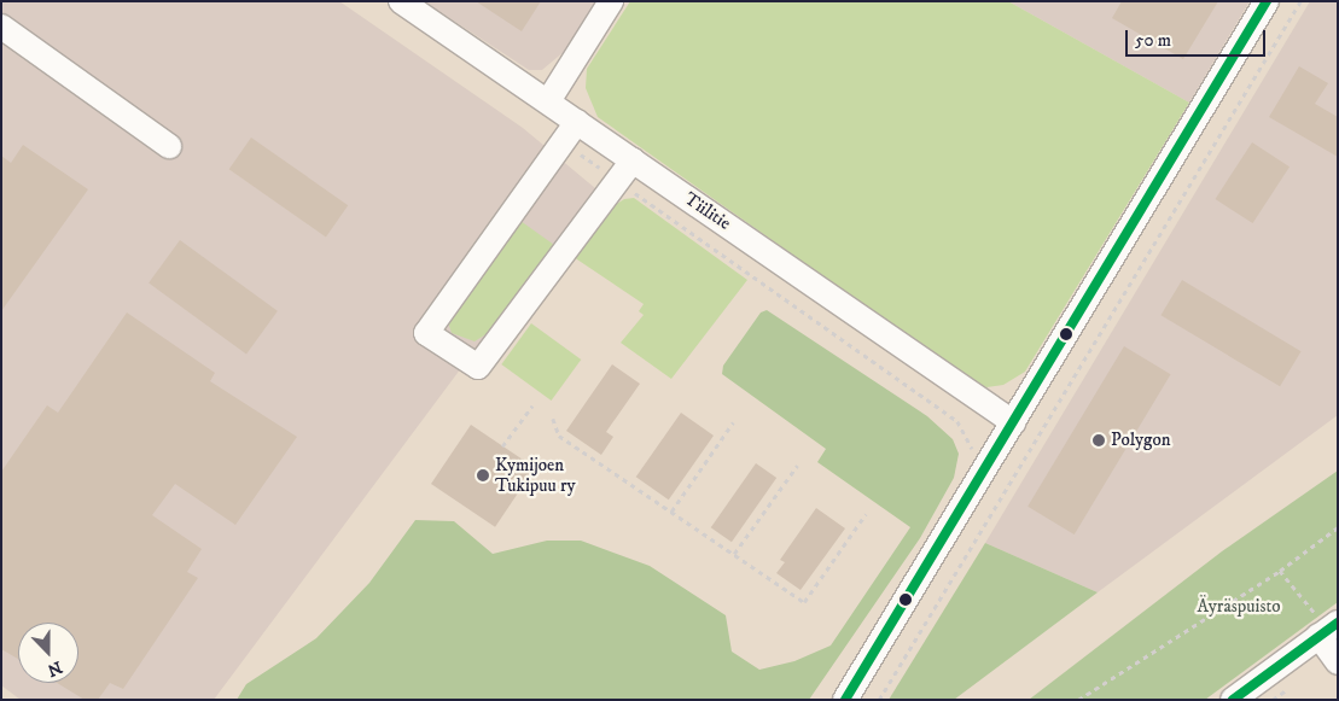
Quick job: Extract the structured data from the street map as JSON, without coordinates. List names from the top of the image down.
{
  "streets": {
    "street": ["Tiilitie"]
  },
  "parks": ["Äyräspuisto"],
  "places": ["Polygon", "Kymijoen Tukipuu ry"],
  "scale_bar": "50 m",
  "north": "bottom"
}
